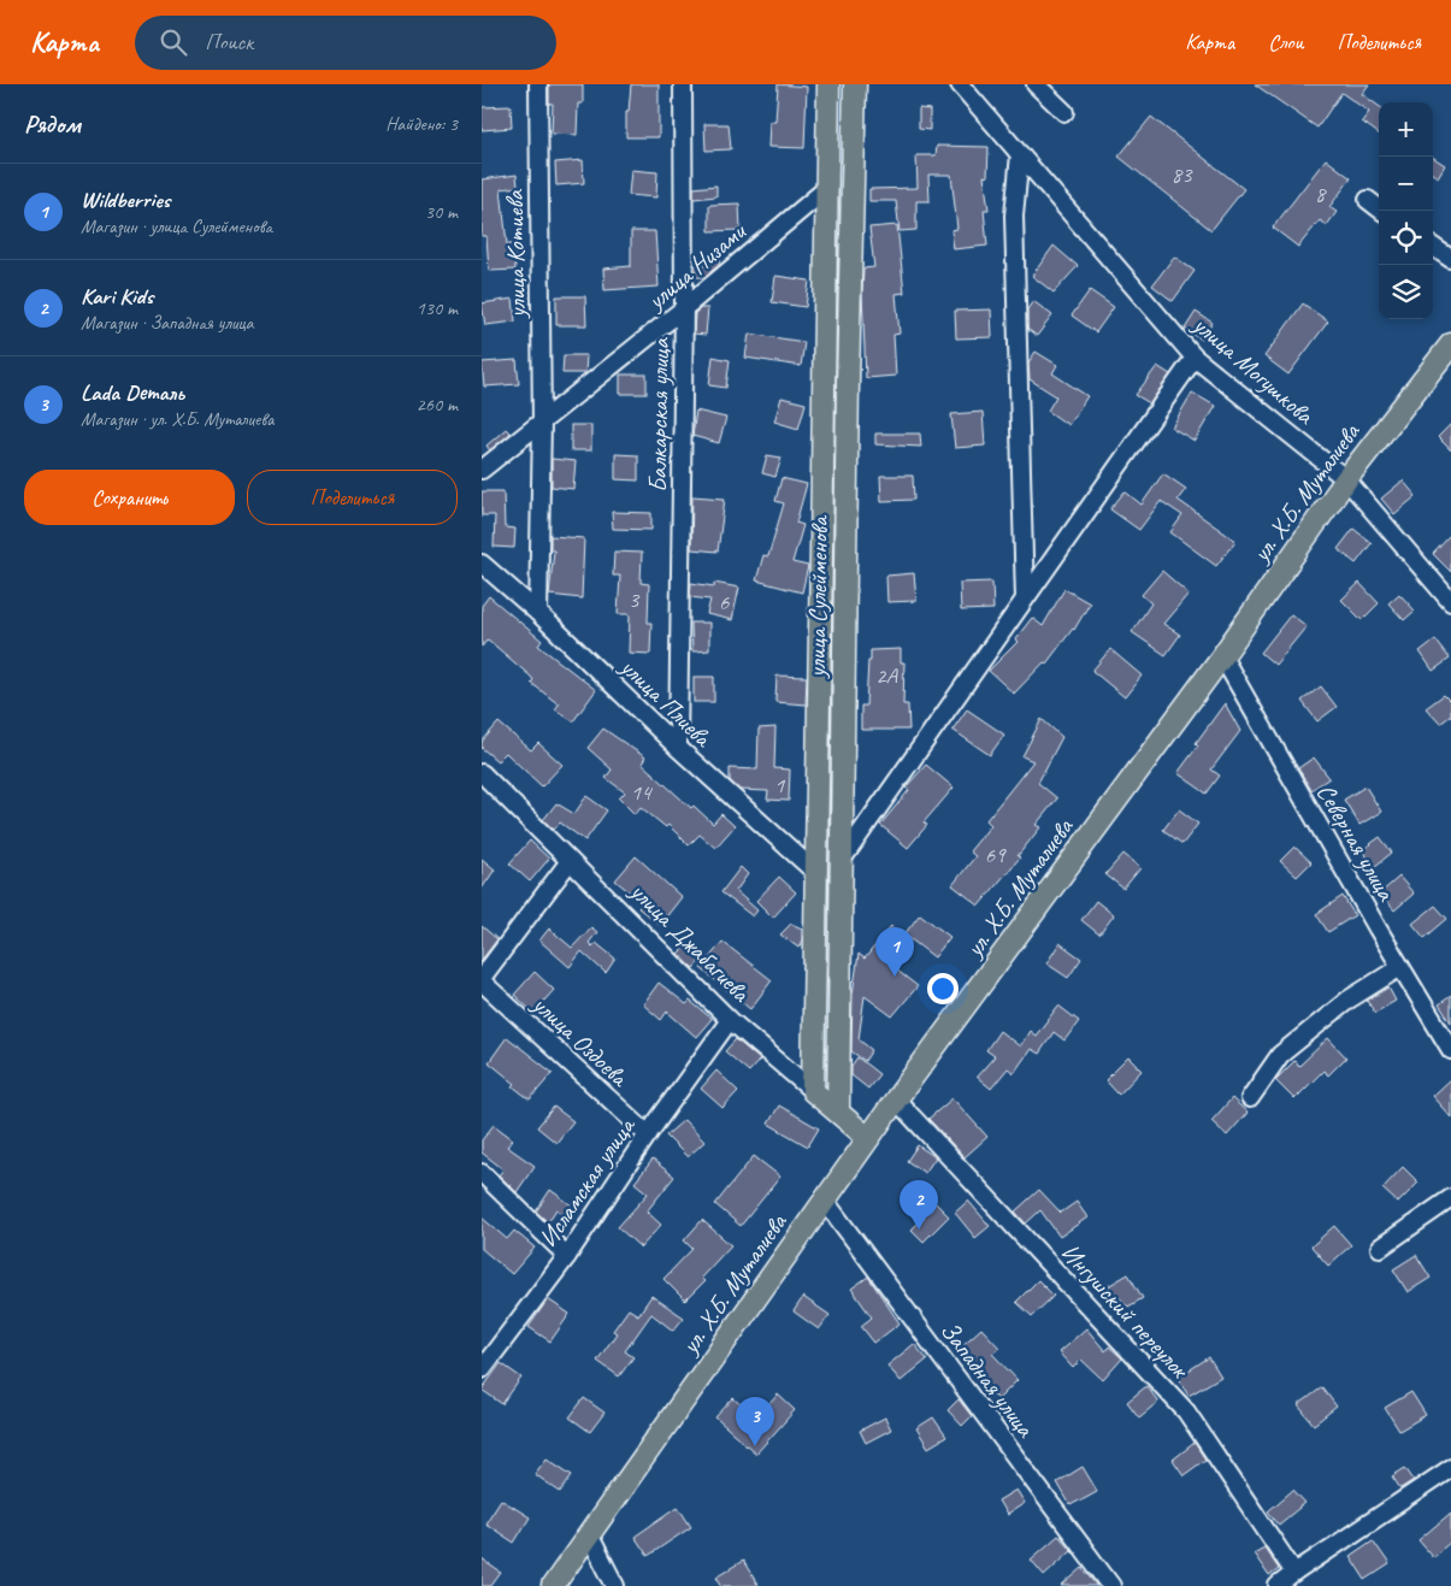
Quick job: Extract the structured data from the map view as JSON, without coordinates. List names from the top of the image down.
{
  "streets": {
    "main road": ["ул. Х.Б. Муталиева", "улица Сулейменова", "улица Джабагиева"],
    "street": [
      "улица Котиева",
      "улица Низами",
      "улица Могушкова",
      "Балкарская улица",
      "улица Плиева",
      "Северная улица",
      "улица Оздоева",
      "Исламская улица",
      "Ингушский переулок",
      "Западная улица"
    ]
  },
  "crossings": [
    ["улица Котиева", "улица Низами"],
    ["улица Котиева", "улица Плиева"],
    ["улица Низами", "Балкарская улица"],
    ["улица Низами", "улица Сулейменова"],
    ["улица Могушкова", "ул. Х.Б. Муталиева"],
    ["Балкарская улица", "улица Плиева"],
    ["ул. Х.Б. Муталиева", "Северная улица"],
    ["ул. Х.Б. Муталиева", "улица Джабагиева"],
    ["ул. Х.Б. Муталиева", "Ингушский переулок"],
    ["ул. Х.Б. Муталиева", "Западная улица"],
    ["улица Сулейменова", "улица Плиева"],
    ["улица Сулейменова", "улица Джабагиева"],
    ["улица Джабагиева", "Исламская улица"],
    ["улица Оздоева", "Исламская улица"]
  ],
  "house_numbers": [
    "83",
    "8",
    "3",
    "6",
    "2А",
    "1",
    "14",
    "69"
  ],
  "page": {
    "header": "Карта",
    "search": "Поиск",
    "nav": ["Карта", "Слои", "Поделиться"],
    "heading": ["Рядом", "Найдено: 3"],
    "map_buttons": ["+", "−"],
    "list": [
      {
        "mark": "1",
        "name": "Wildberries",
        "note": "Магазин · улица Сулейменова",
        "value": "30 m"
      },
      {
        "mark": "2",
        "name": "Kari Kids",
        "note": "Магазин · Западная улица",
        "value": "130 m"
      },
      {
        "mark": "3",
        "name": "Lada Dеталь",
        "note": "Магазин · ул. Х.Б. Муталиева",
        "value": "260 m"
      }
    ],
    "buttons": ["Сохранить", "Поделиться"],
    "pins": ["1", "2", "3"]
  }
}
